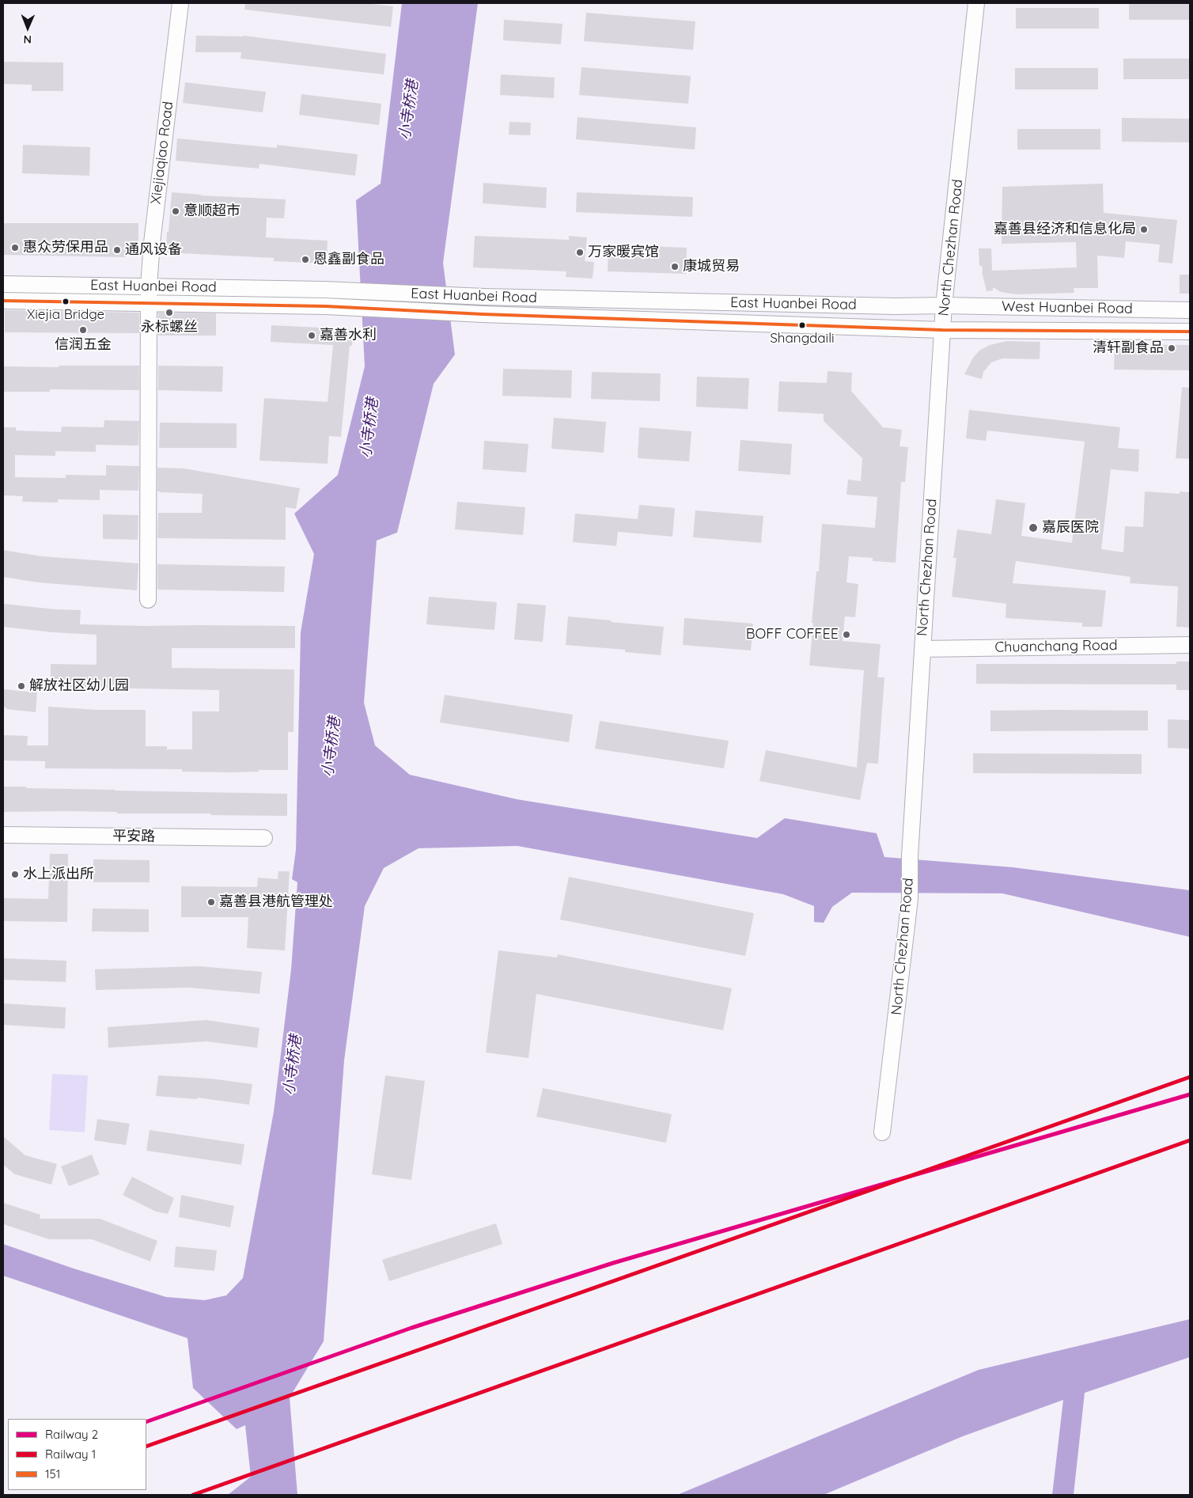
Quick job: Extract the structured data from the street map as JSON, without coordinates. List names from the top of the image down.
{
  "streets": {
    "street": [
      "Xiejiaqiao Road",
      "North Chezhan Road",
      "East Huanbei Road",
      "West Huanbei Road",
      "Chuanchang Road",
      "平安路"
    ]
  },
  "crossings": [
    ["Xiejiaqiao Road", "East Huanbei Road"],
    ["North Chezhan Road", "East Huanbei Road"],
    ["North Chezhan Road", "West Huanbei Road"],
    ["North Chezhan Road", "Chuanchang Road"],
    ["East Huanbei Road", "West Huanbei Road"]
  ],
  "water": ["小寺桥港"],
  "places": [
    "意顺超市",
    "嘉善县经济和信息化局",
    "惠众劳保用品",
    "通风设备",
    "万家暖宾馆",
    "恩鑫副食品",
    "康城贸易",
    "Xiejia Bridge",
    "永标螺丝",
    "Shangdaili",
    "信润五金",
    "嘉善水利",
    "清轩副食品",
    "嘉辰医院",
    "BOFF COFFEE",
    "解放社区幼儿园",
    "水上派出所",
    "嘉善县港航管理处"
  ],
  "lines": ["transit line 151", "rail line 1", "rail line 2"],
  "legend": ["Railway 2", "Railway 1", "151"],
  "north": "bottom"
}
